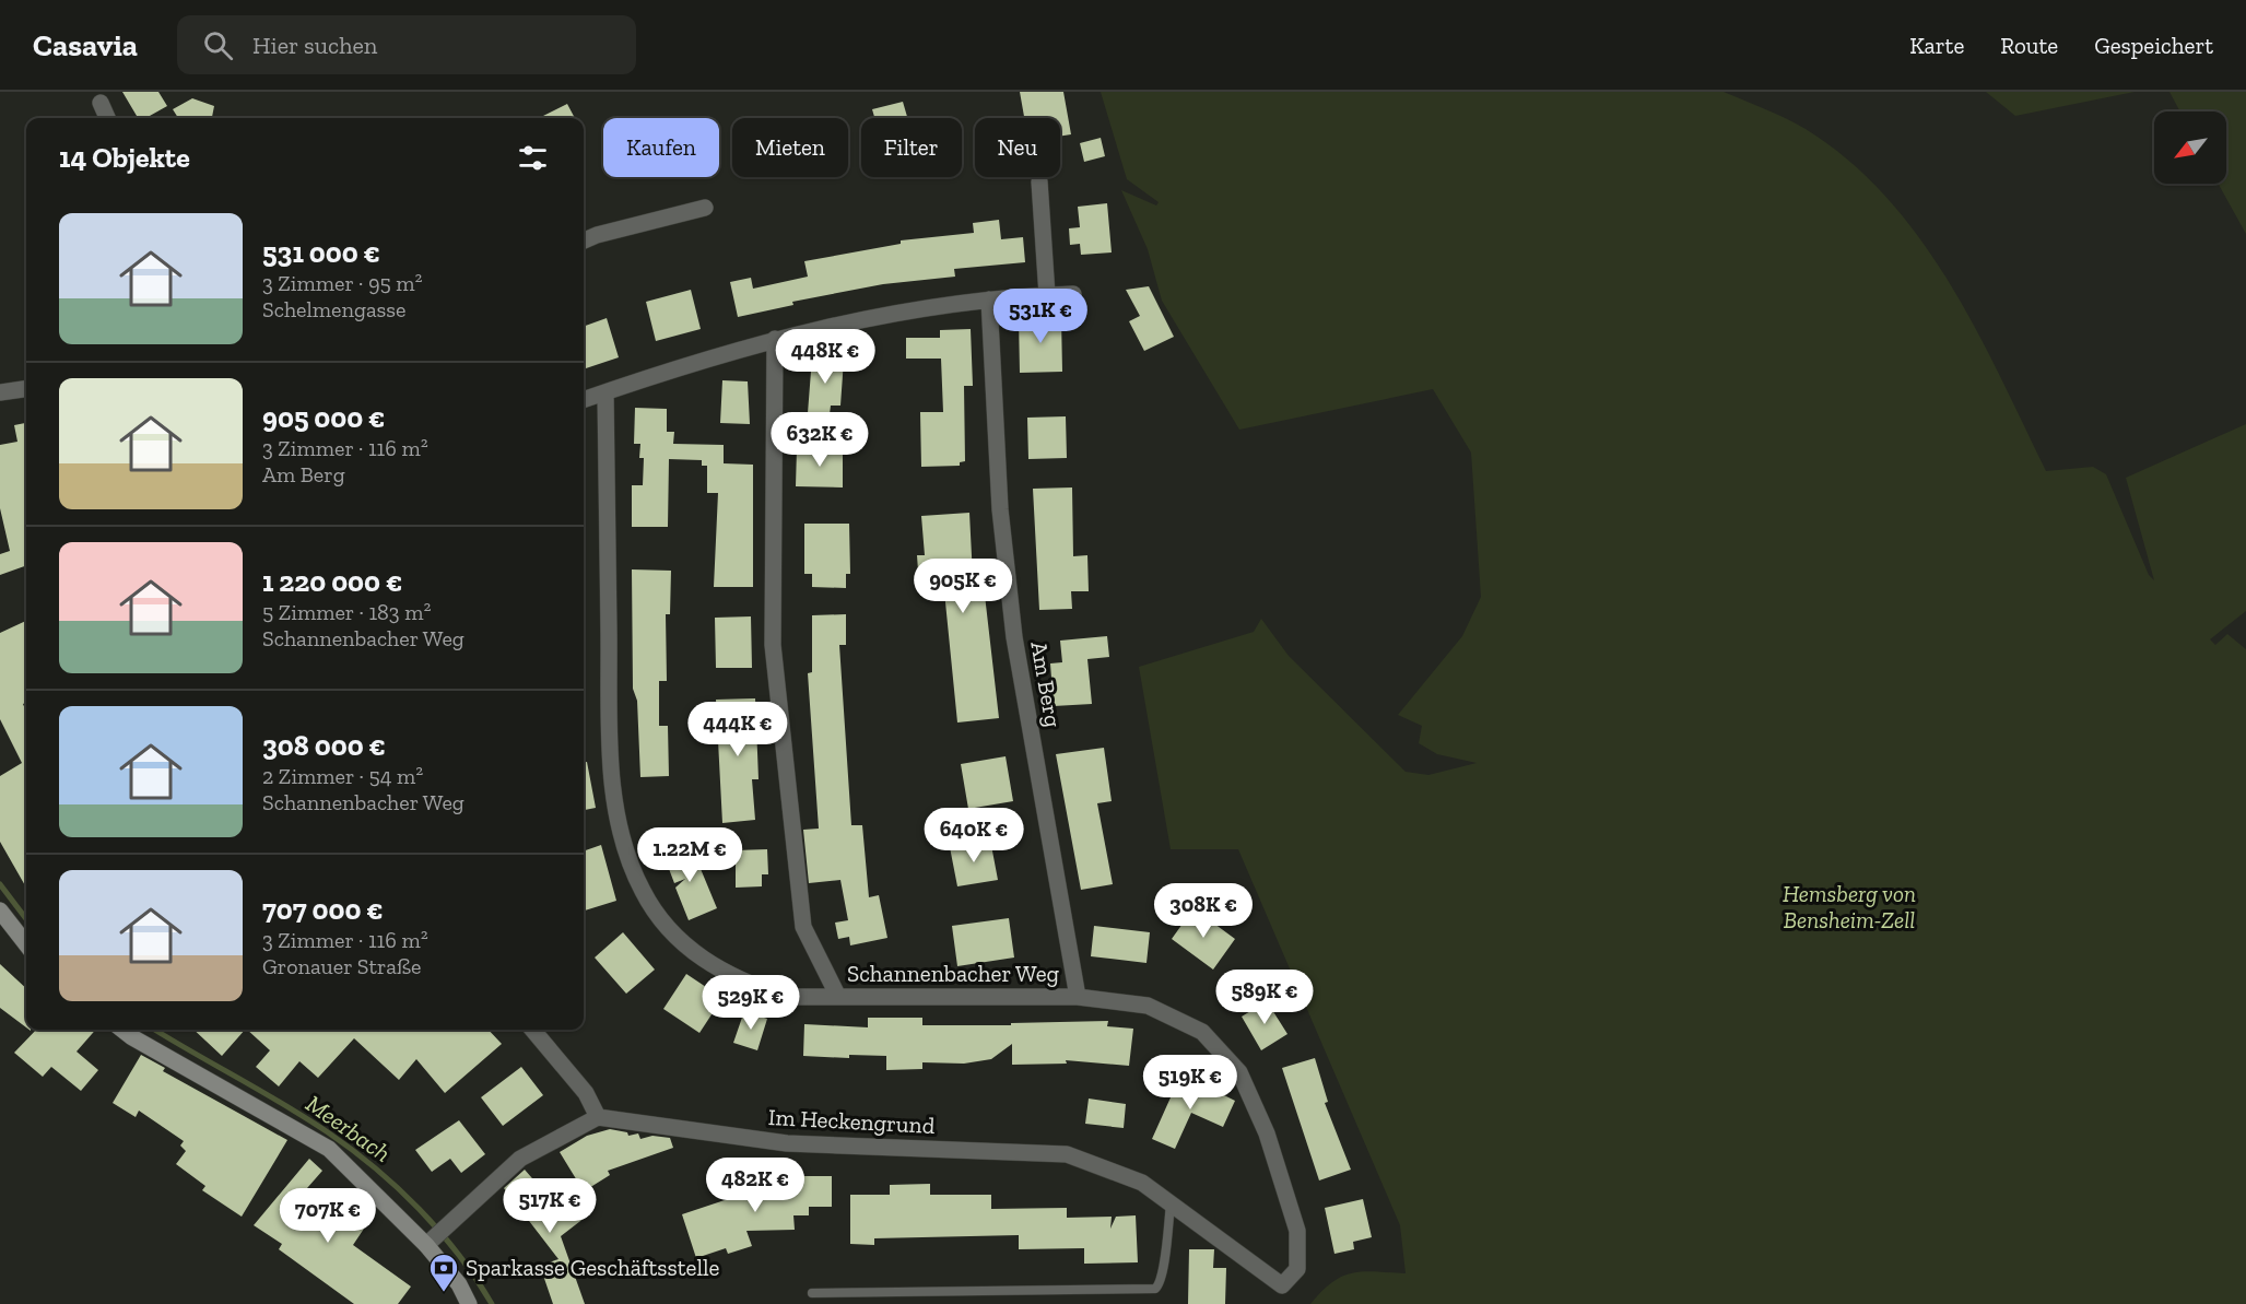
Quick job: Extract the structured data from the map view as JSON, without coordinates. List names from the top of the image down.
{
  "streets": {
    "street": ["Am Berg", "Schannenbacher Weg", "Im Heckengrund"]
  },
  "crossings": [
    ["Am Berg", "Schannenbacher Weg"],
    ["Schannenbacher Weg", "Im Heckengrund"]
  ],
  "water": ["Meerbach"],
  "parks": ["Hemsberg von Bensheim-Zell"],
  "places": {
    "bank": ["Sparkasse Geschäftsstelle"]
  },
  "north": "bottom left",
  "page": {
    "header": "Casavia",
    "search": "Hier suchen",
    "nav": ["Karte", "Route", "Gespeichert"],
    "chip": [
      "Kaufen",
      "Mieten",
      "Filter",
      "Neu"
    ],
    "heading": "14 Objekte",
    "list": [
      {
        "name": "531 000 €",
        "note": "3 Zimmer · 95 m² · Schelmengasse"
      },
      {
        "name": "905 000 €",
        "note": "3 Zimmer · 116 m² · Am Berg"
      },
      {
        "name": "1 220 000 €",
        "note": "5 Zimmer · 183 m² · Schannenbacher Weg"
      },
      {
        "name": "308 000 €",
        "note": "2 Zimmer · 54 m² · Schannenbacher Weg"
      },
      {
        "name": "707 000 €",
        "note": "3 Zimmer · 116 m² · Gronauer Straße"
      }
    ],
    "price": [
      "531K €",
      "448K €",
      "632K €",
      "905K €",
      "444K €",
      "640K €",
      "1.22M €",
      "308K €",
      "589K €",
      "529K €",
      "519K €",
      "482K €",
      "517K €",
      "707K €"
    ]
  }
}
